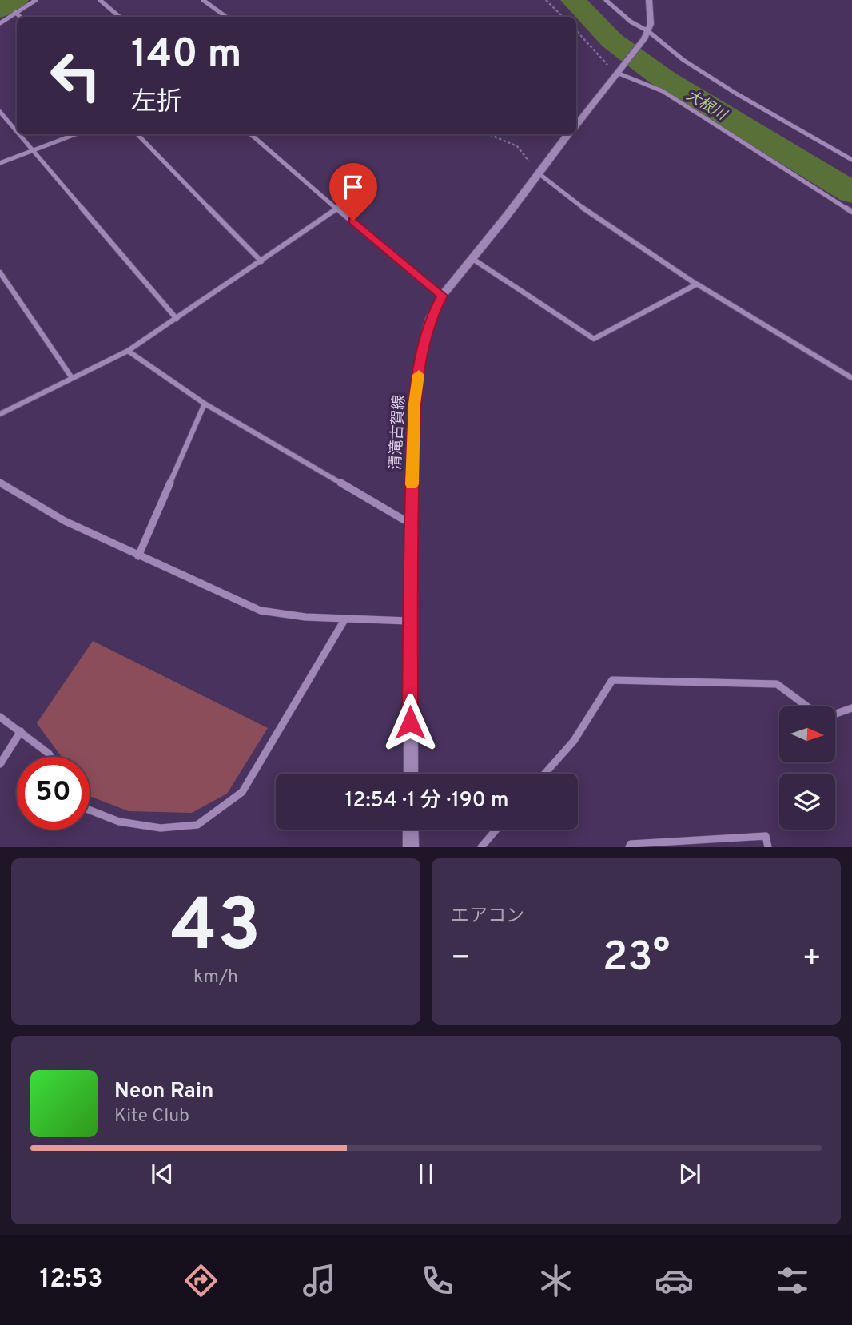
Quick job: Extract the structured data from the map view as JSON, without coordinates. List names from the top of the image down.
{
  "streets": {
    "main road": ["清滝古賀線"]
  },
  "water": ["大根川"],
  "north": "right",
  "page": {
    "turn": ["140 m", "左折"],
    "limit": "50",
    "trip": "12:54 · 1 分 · 190 m",
    "tile": [
      ["43", "km/h"],
      "エアコン"
    ],
    "heat": ["−", "23°", "+"],
    "song": ["Neon Rain", "Kite Club"],
    "tabs": "12:53"
  }
}
